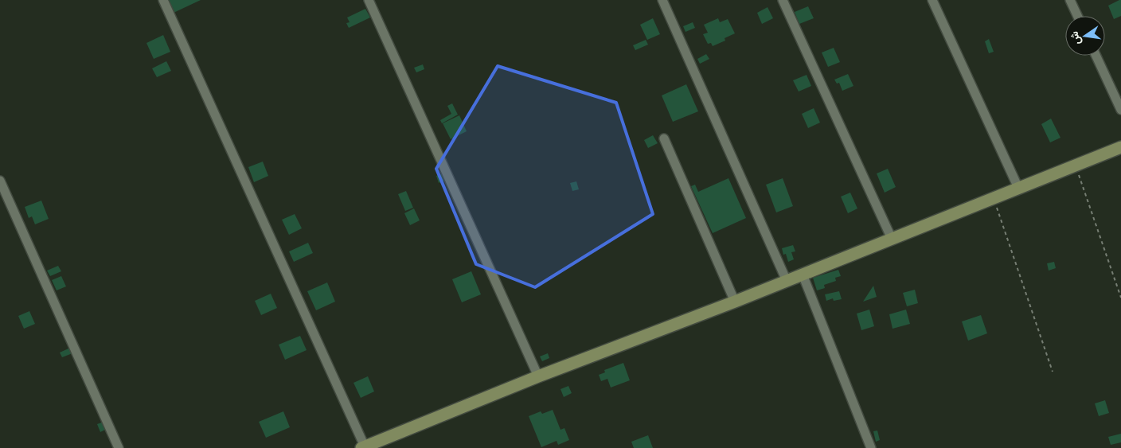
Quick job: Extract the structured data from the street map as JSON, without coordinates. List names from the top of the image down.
{
  "north": "left"
}
